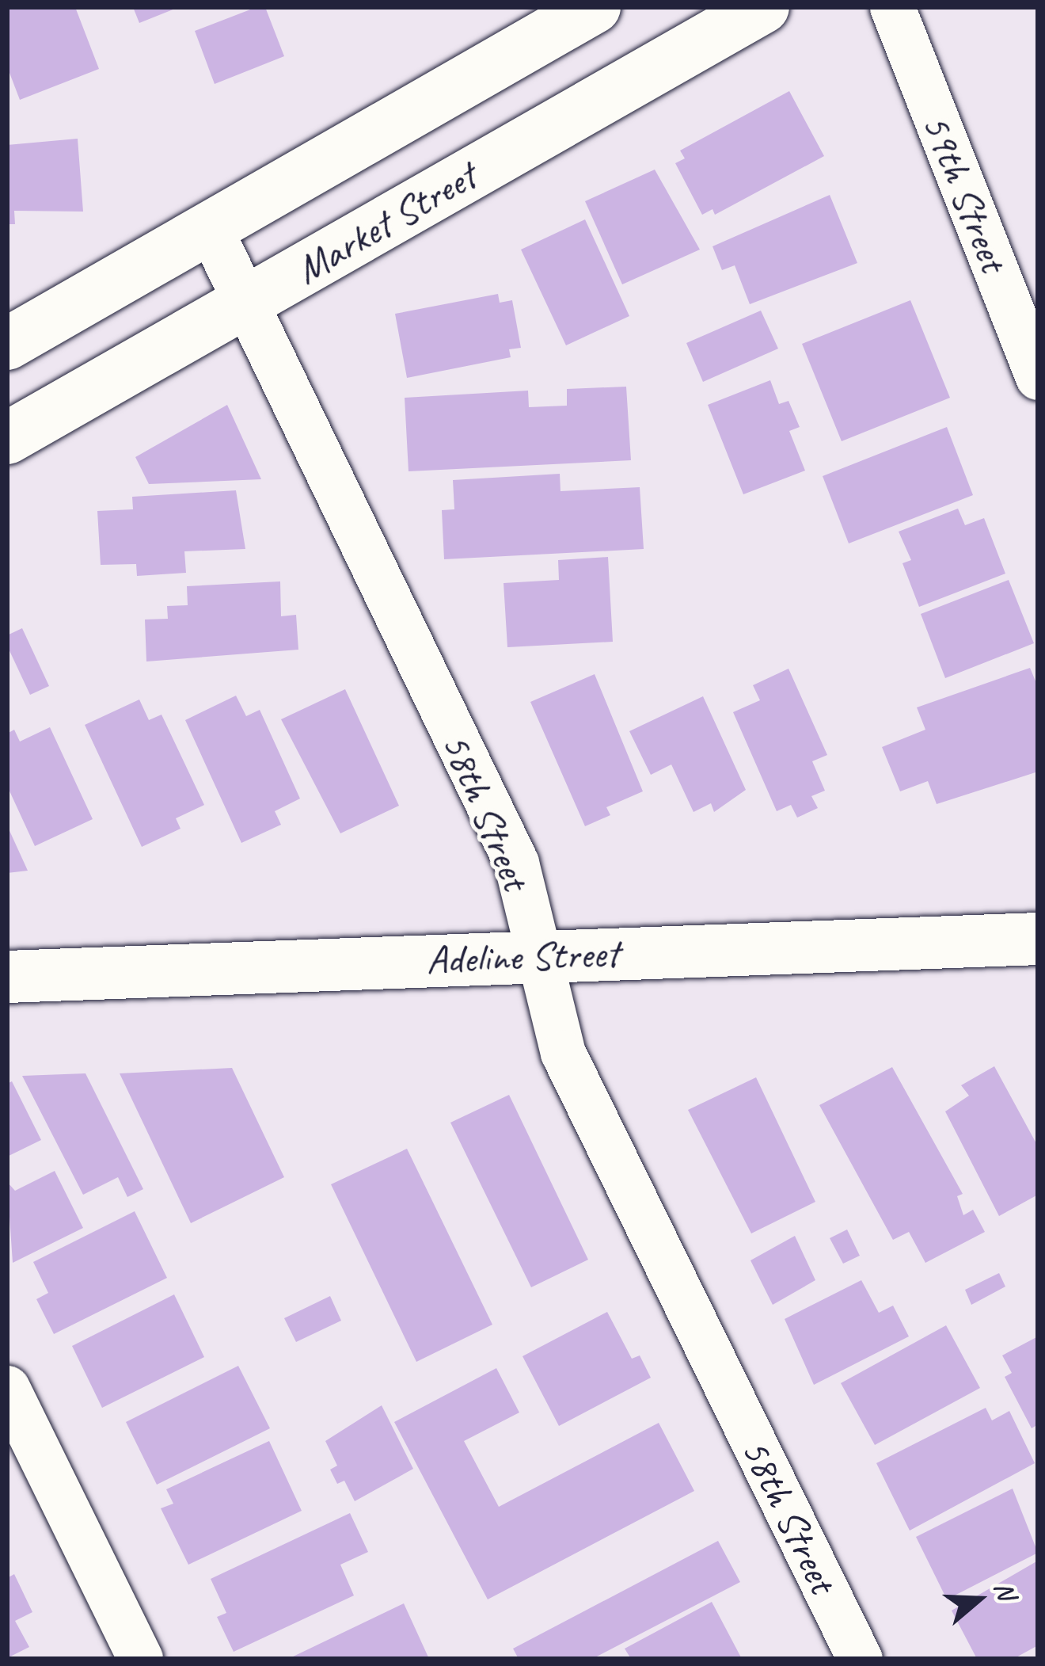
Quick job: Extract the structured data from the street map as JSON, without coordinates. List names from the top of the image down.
{
  "streets": {
    "main road": ["Market Street", "Adeline Street"],
    "street": ["59th Street", "58th Street"]
  },
  "crossings": [
    ["Market Street", "58th Street"],
    ["58th Street", "Adeline Street"]
  ],
  "north": "right"
}
